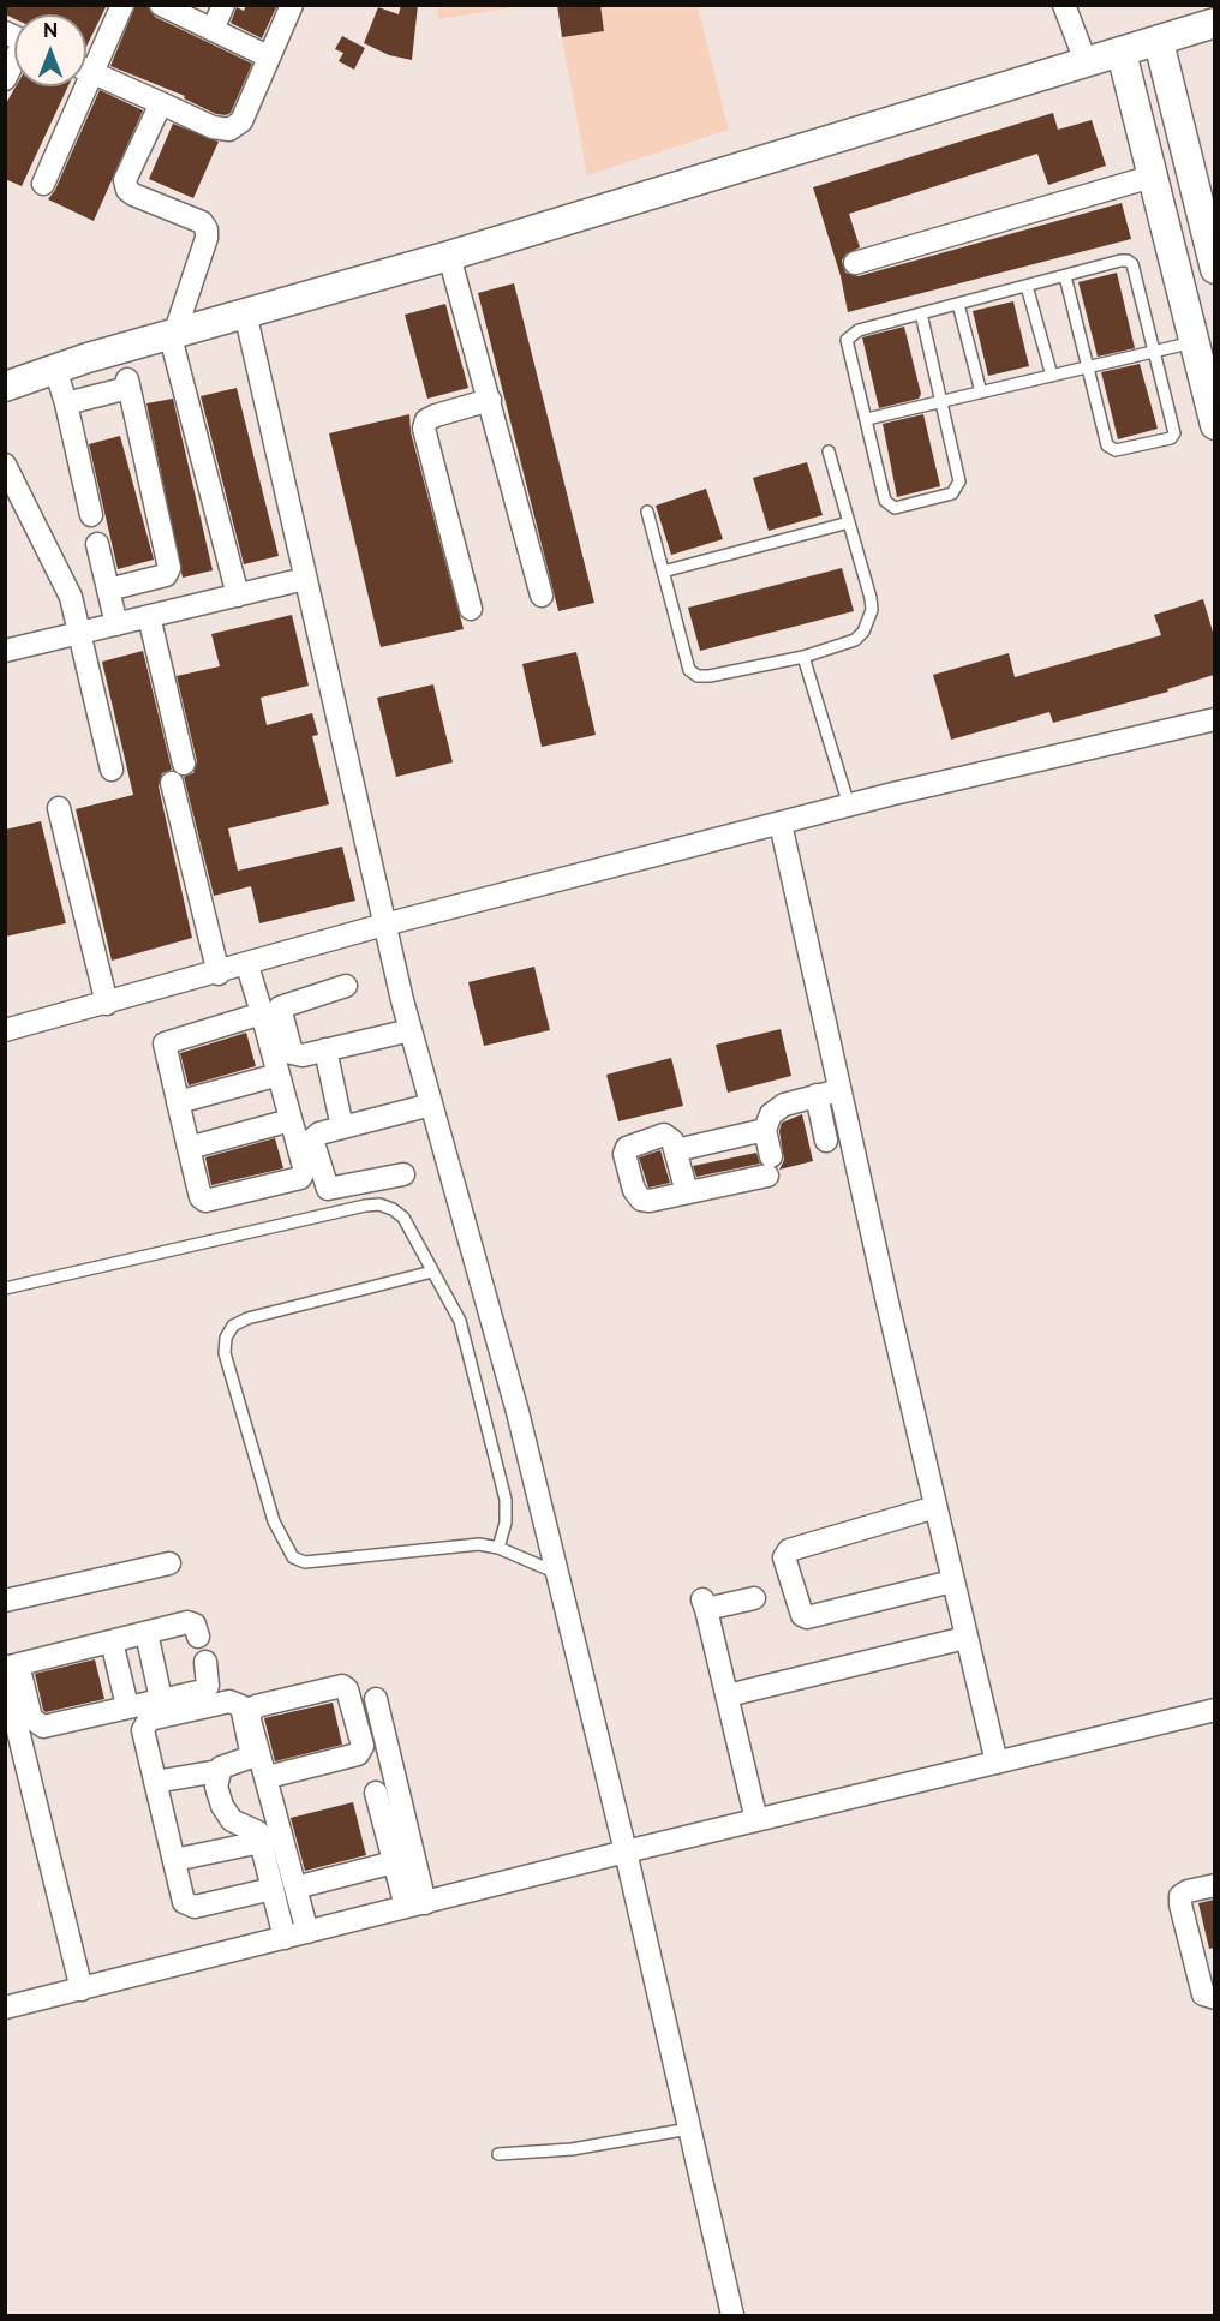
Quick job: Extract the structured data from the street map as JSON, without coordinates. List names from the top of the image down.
{
  "north": "top"
}
